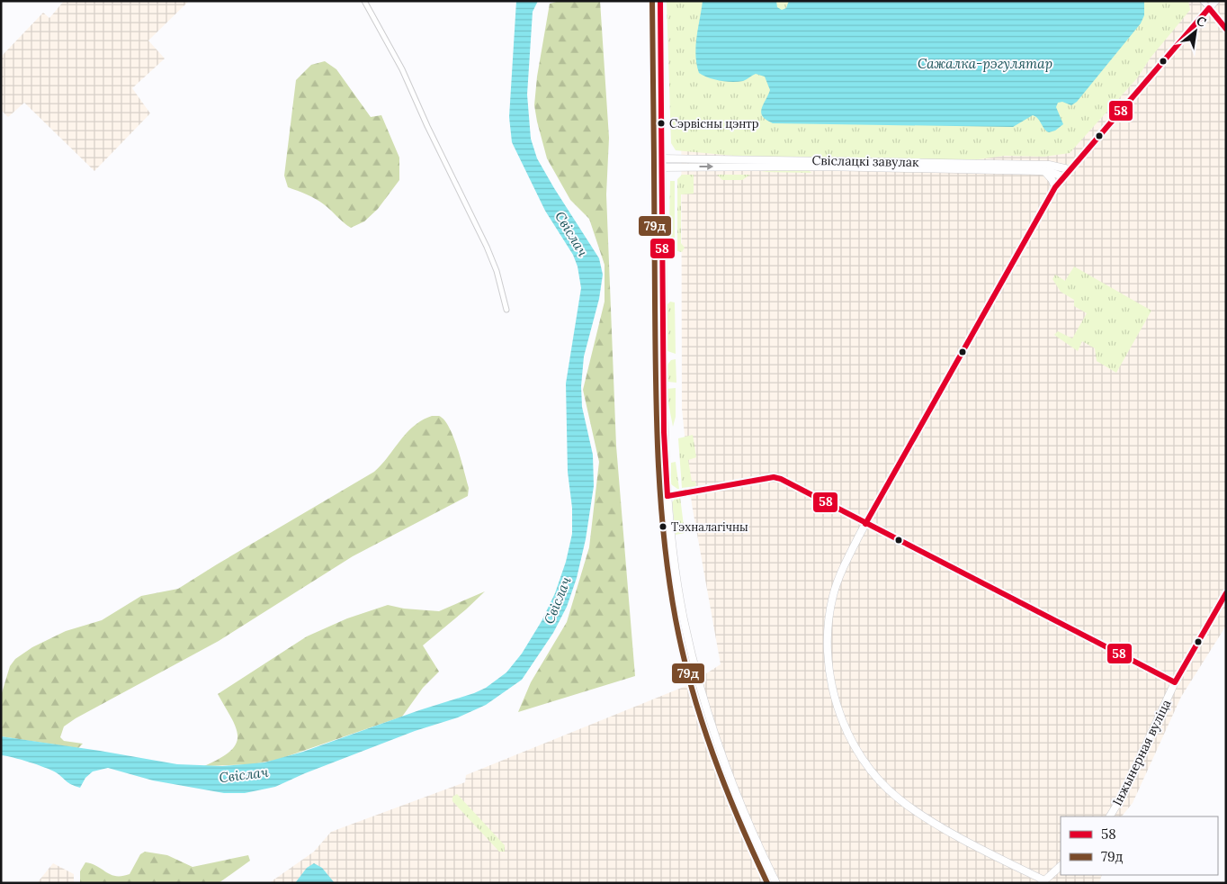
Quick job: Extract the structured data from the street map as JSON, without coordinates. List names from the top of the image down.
{
  "streets": {
    "street": ["Свіслацкі завулак", "Інжынерная вуліца"]
  },
  "water": ["Сажалка-рэгулятар", "Свіслач"],
  "places": ["Сэрвісны цэнтр", "Тэхналагічны"],
  "lines": ["transit line 58", "transit line 79д"],
  "legend": ["58", "79д"],
  "north": "top right"
}
